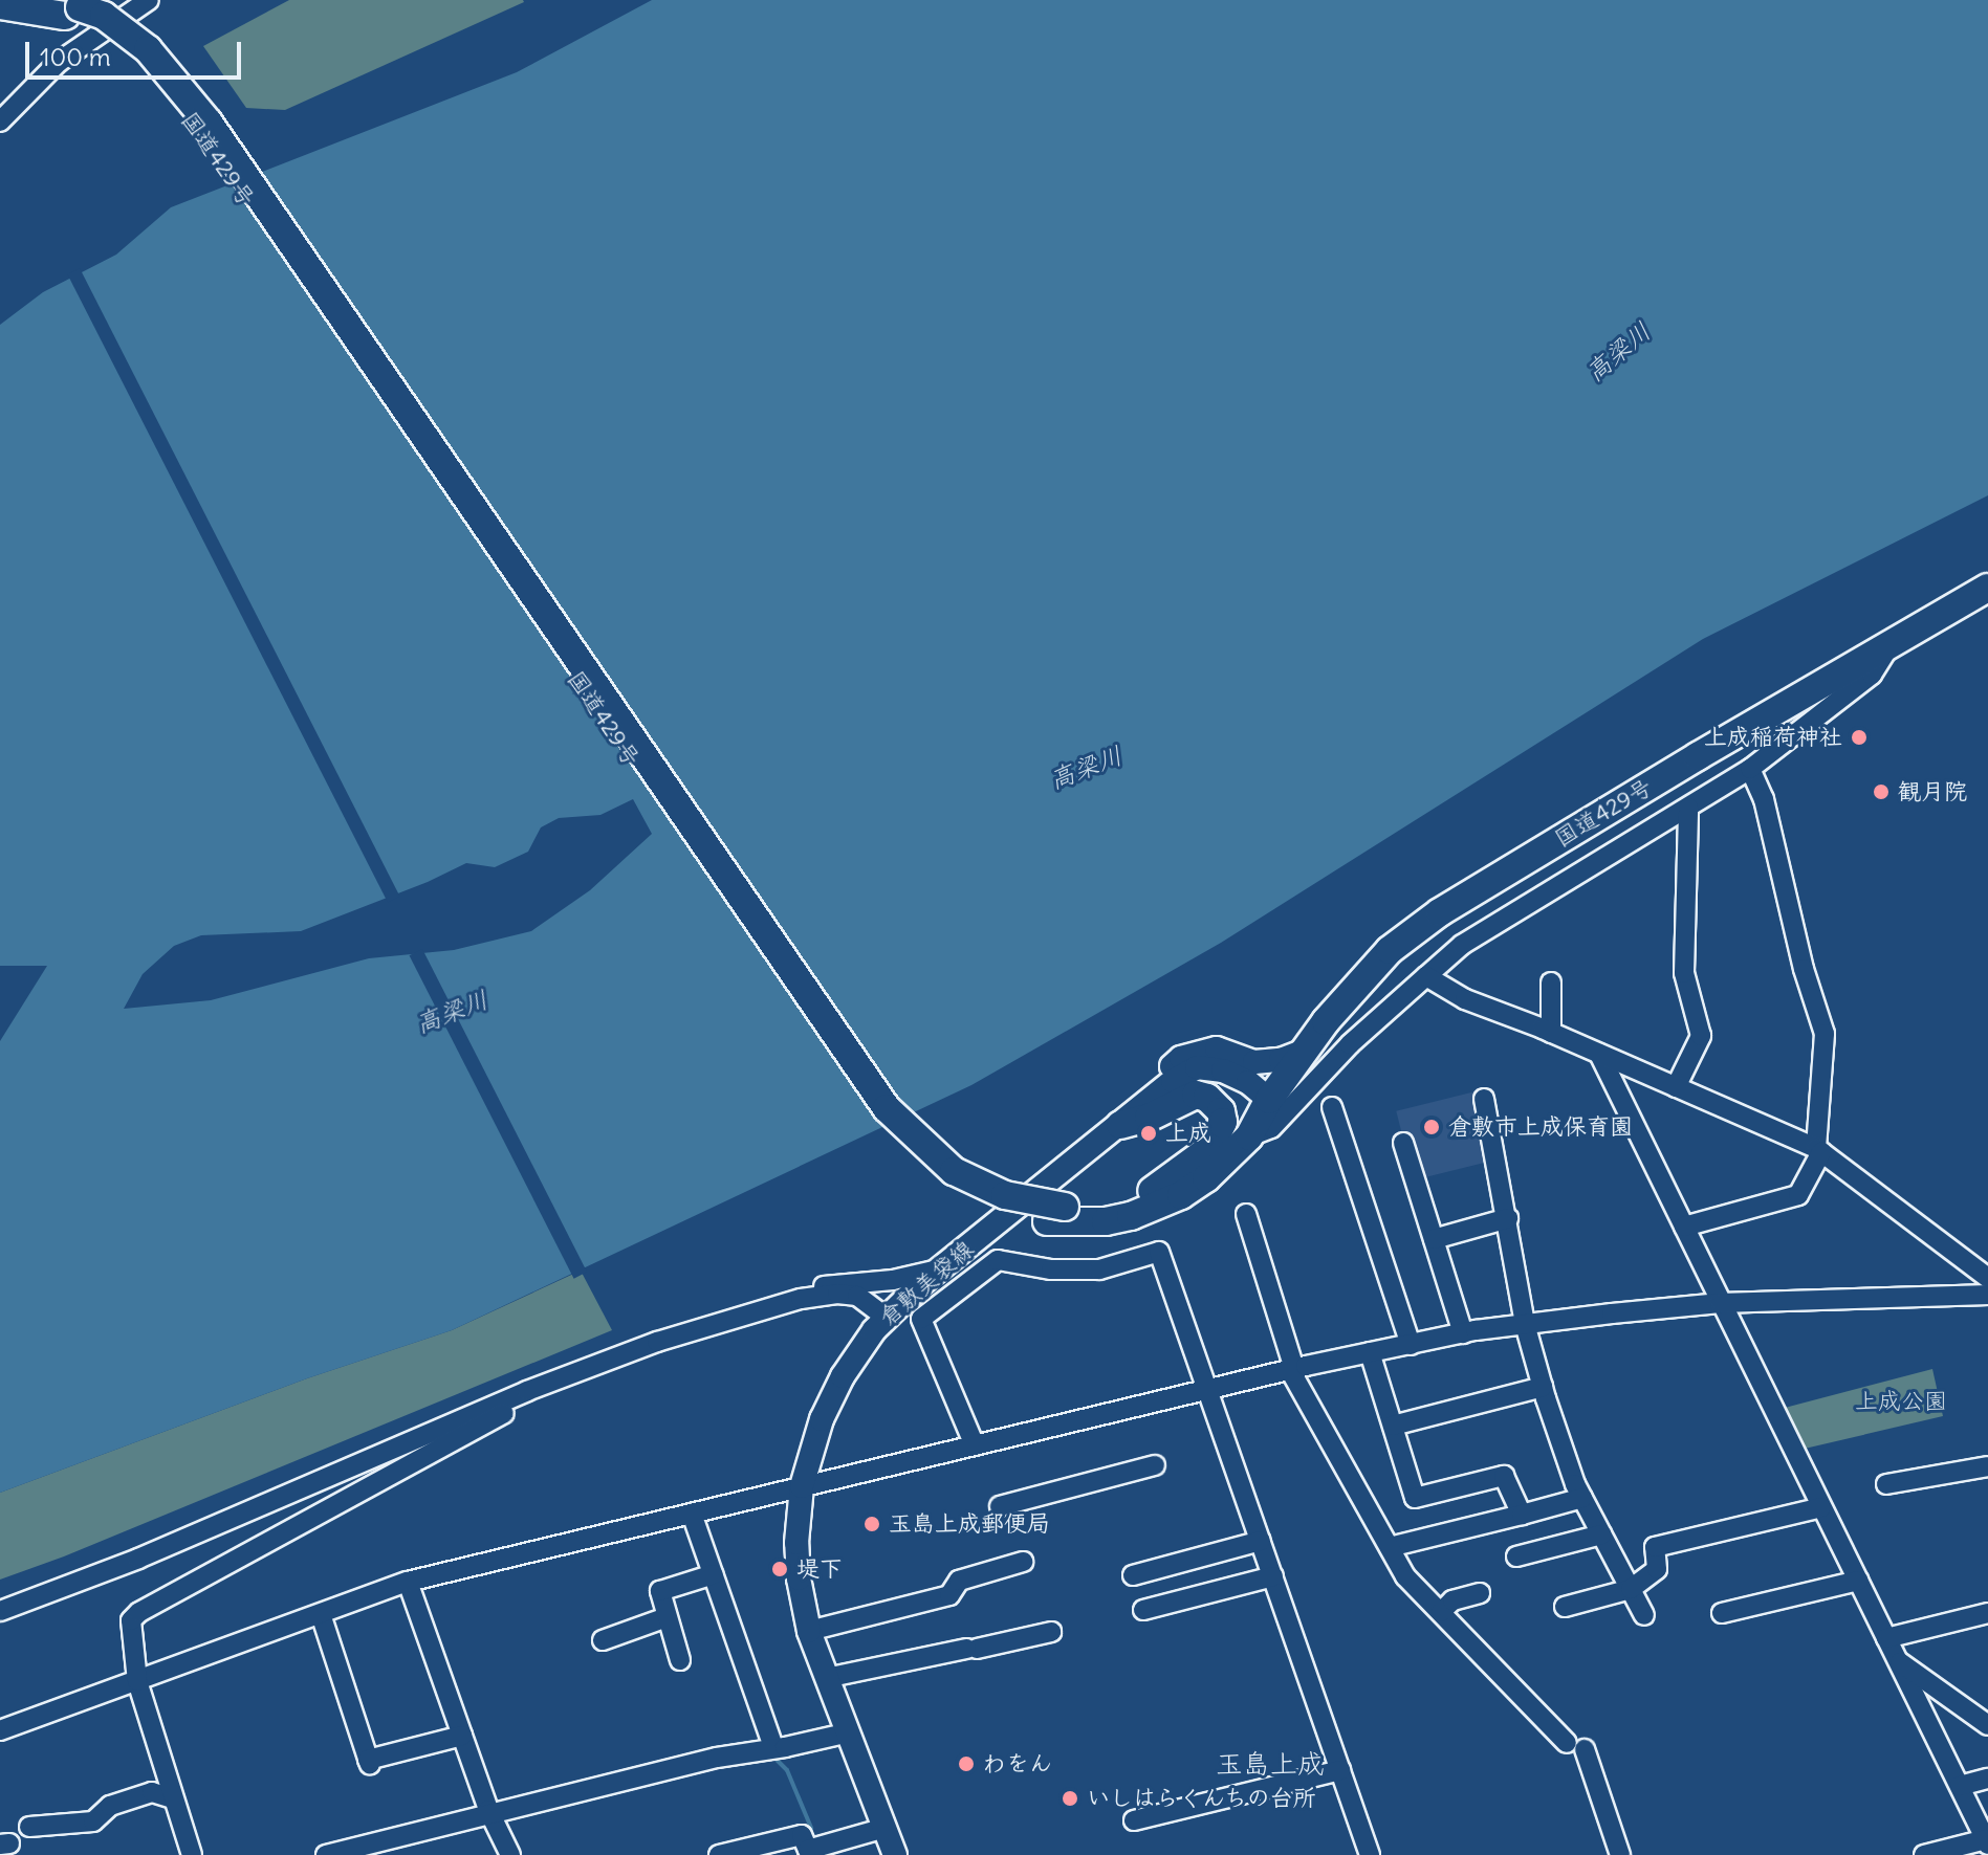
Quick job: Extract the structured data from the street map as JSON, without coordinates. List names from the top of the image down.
{
  "streets": {
    "highway": ["国道429号"],
    "main road": ["倉敷美袋線"]
  },
  "crossings": [
    ["国道429号", "倉敷美袋線"]
  ],
  "districts": ["玉島上成"],
  "water": ["高梁川"],
  "parks": ["上成公園"],
  "places": [
    "上成稲荷神社",
    "観月院",
    "倉敷市上成保育園",
    "上成",
    "玉島上成郵便局",
    "堤下",
    "わをん",
    "いしはらくんちの台所"
  ],
  "scale_bar": "100 m"
}
